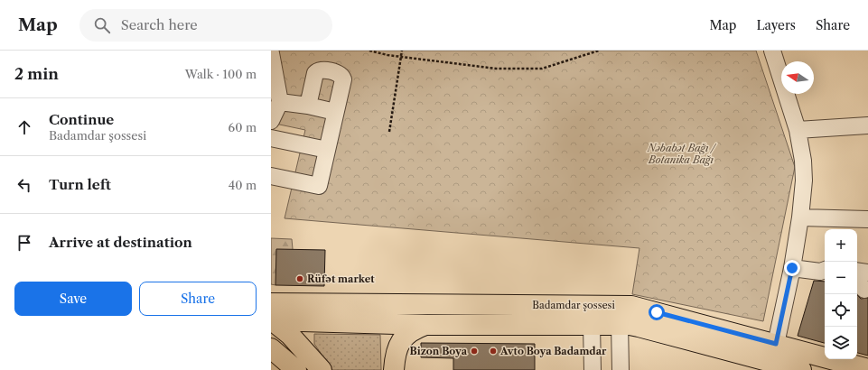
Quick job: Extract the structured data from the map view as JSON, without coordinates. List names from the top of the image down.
{
  "streets": {
    "main road": ["Badamdar şossesi"]
  },
  "parks": ["Nəbabət Bağı / Botanika Bağı"],
  "places": ["Rüfət market", "Bizon Boya", "Avto Boya Badamdar"],
  "north": "left",
  "page": {
    "header": "Map",
    "search": "Search here",
    "nav": ["Map", "Layers", "Share"],
    "heading": ["2 min", "Walk · 100 m"],
    "list": [
      ["Continue", "Badamdar şossesi", "60 m"],
      ["Turn left", "40 m"],
      "Arrive at destination"
    ],
    "map_buttons": ["+", "−"],
    "buttons": ["Save", "Share"]
  }
}
